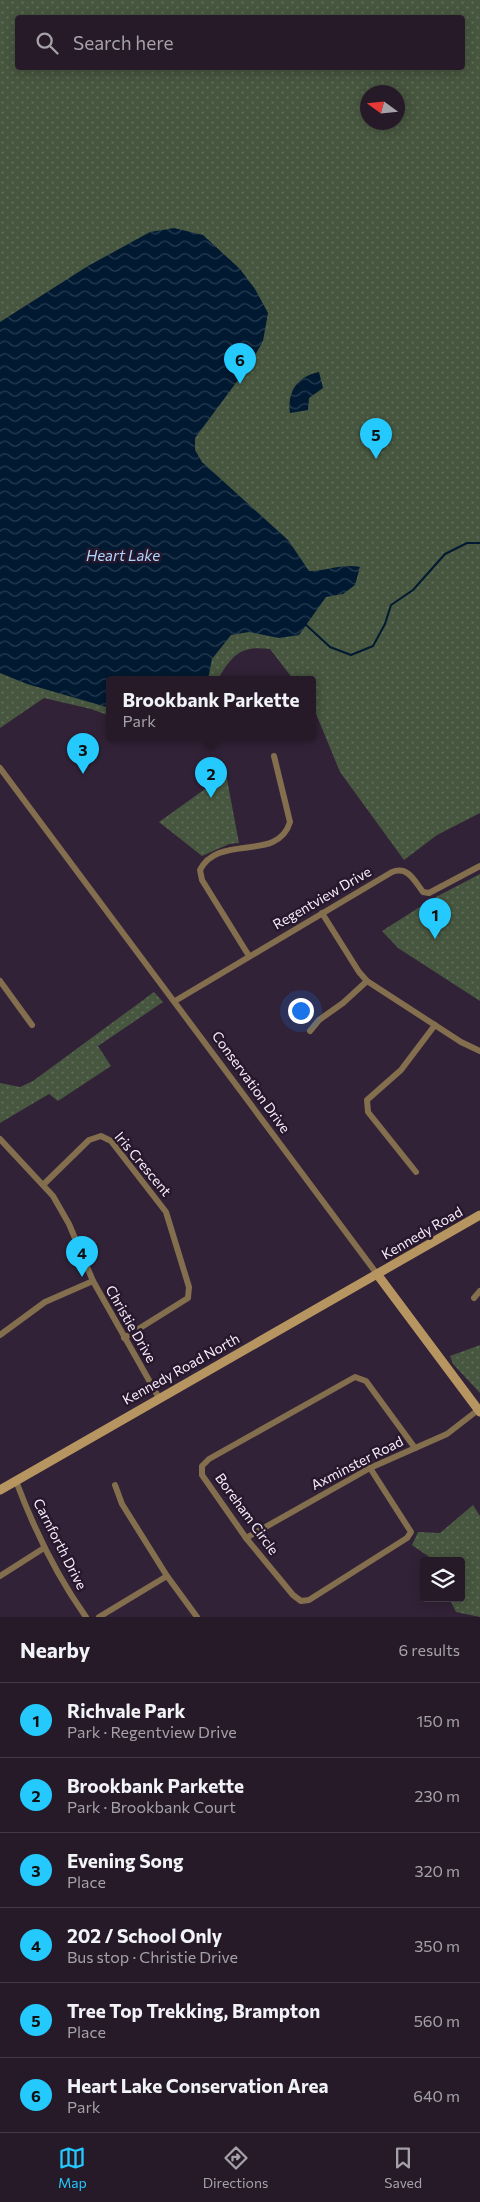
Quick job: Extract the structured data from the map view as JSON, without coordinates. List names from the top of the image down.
{
  "streets": {
    "main road": ["Conservation Drive", "Kennedy Road", "Kennedy Road North"],
    "street": [
      "Regentview Drive",
      "Iris Crescent",
      "Christie Drive",
      "Axminster Road",
      "Boreham Circle",
      "Carnforth Drive"
    ]
  },
  "crossings": [
    ["Regentview Drive", "Conservation Drive"],
    ["Conservation Drive", "Kennedy Road"],
    ["Conservation Drive", "Kennedy Road North"],
    ["Conservation Drive", "Axminster Road"],
    ["Iris Crescent", "Christie Drive"],
    ["Kennedy Road", "Kennedy Road North"],
    ["Christie Drive", "Kennedy Road North"],
    ["Kennedy Road North", "Carnforth Drive"],
    ["Axminster Road", "Boreham Circle"]
  ],
  "water": ["Heart Lake"],
  "north": "left",
  "page": {
    "search": "Search here",
    "pins": [
      "6",
      "5",
      "3",
      "2",
      "1",
      "4"
    ],
    "popup": ["Brookbank Parkette", "Park"],
    "heading": ["Nearby", "6 results"],
    "list": [
      {
        "mark": "1",
        "name": "Richvale Park",
        "note": "Park · Regentview Drive",
        "value": "150 m"
      },
      {
        "mark": "2",
        "name": "Brookbank Parkette",
        "note": "Park · Brookbank Court",
        "value": "230 m"
      },
      {
        "mark": "3",
        "name": "Evening Song",
        "note": "Place",
        "value": "320 m"
      },
      {
        "mark": "4",
        "name": "202 / School Only",
        "note": "Bus stop · Christie Drive",
        "value": "350 m"
      },
      {
        "mark": "5",
        "name": "Tree Top Trekking, Brampton",
        "note": "Place",
        "value": "560 m"
      },
      {
        "mark": "6",
        "name": "Heart Lake Conservation Area",
        "note": "Park",
        "value": "640 m"
      }
    ],
    "nav": ["Map", "Directions", "Saved"]
  }
}
